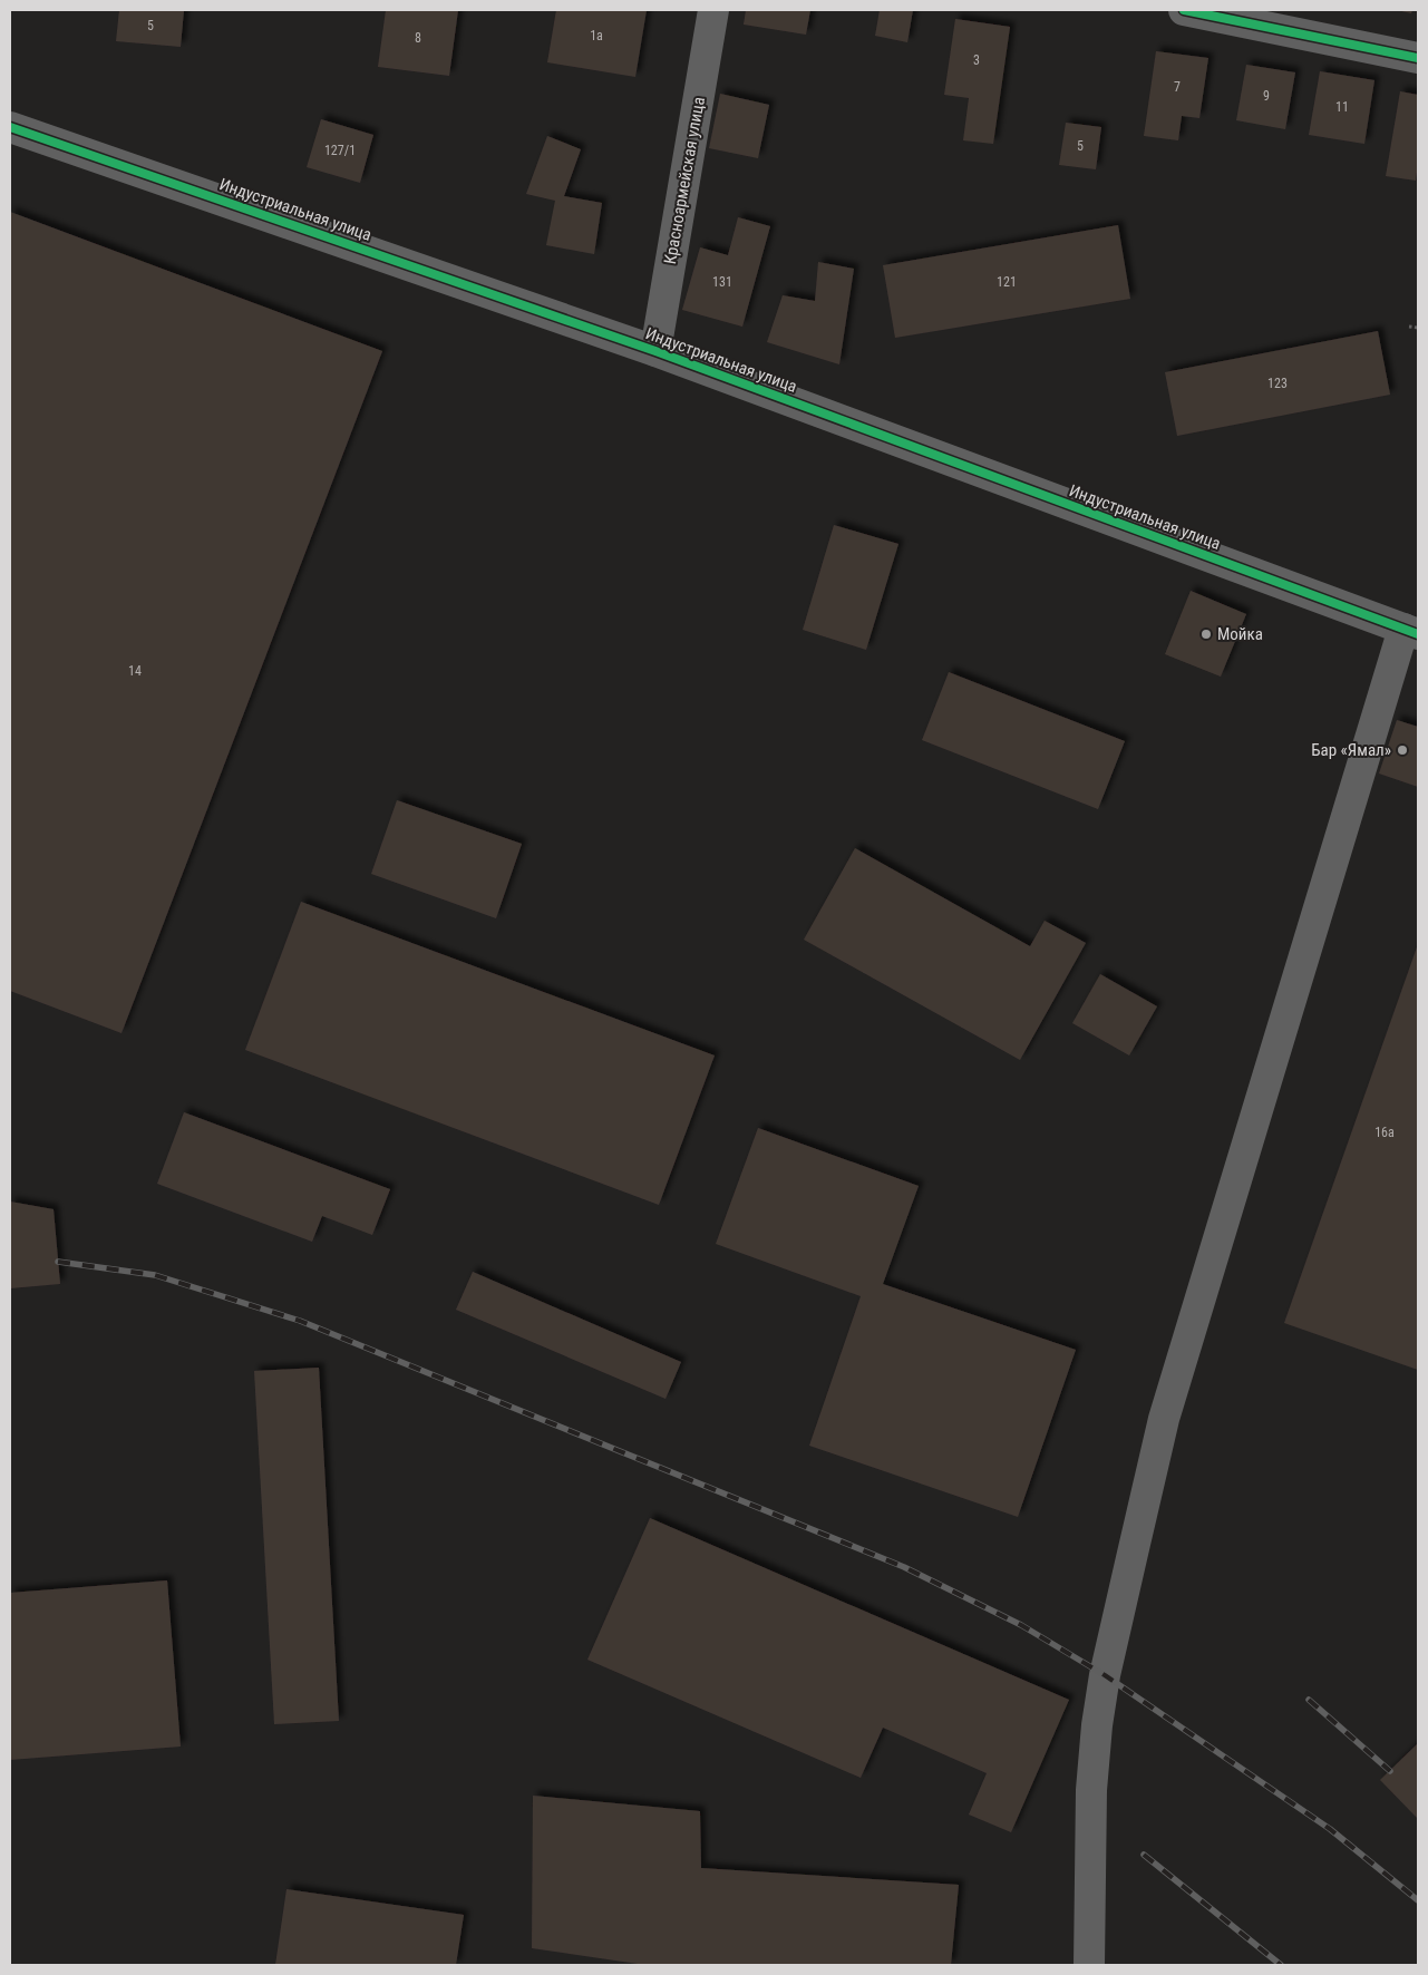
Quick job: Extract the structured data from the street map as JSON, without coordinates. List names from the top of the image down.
{
  "streets": {
    "street": ["Красноармейская улица", "Индустриальная улица"]
  },
  "crossings": [
    ["Красноармейская улица", "Индустриальная улица"]
  ],
  "places": ["Мойка", "Бар «Ямал»"],
  "house_numbers": [
    "5",
    "1а",
    "8",
    "3",
    "7",
    "9",
    "11",
    "5",
    "127/1",
    "131",
    "121",
    "123",
    "14",
    "16а"
  ]
}
